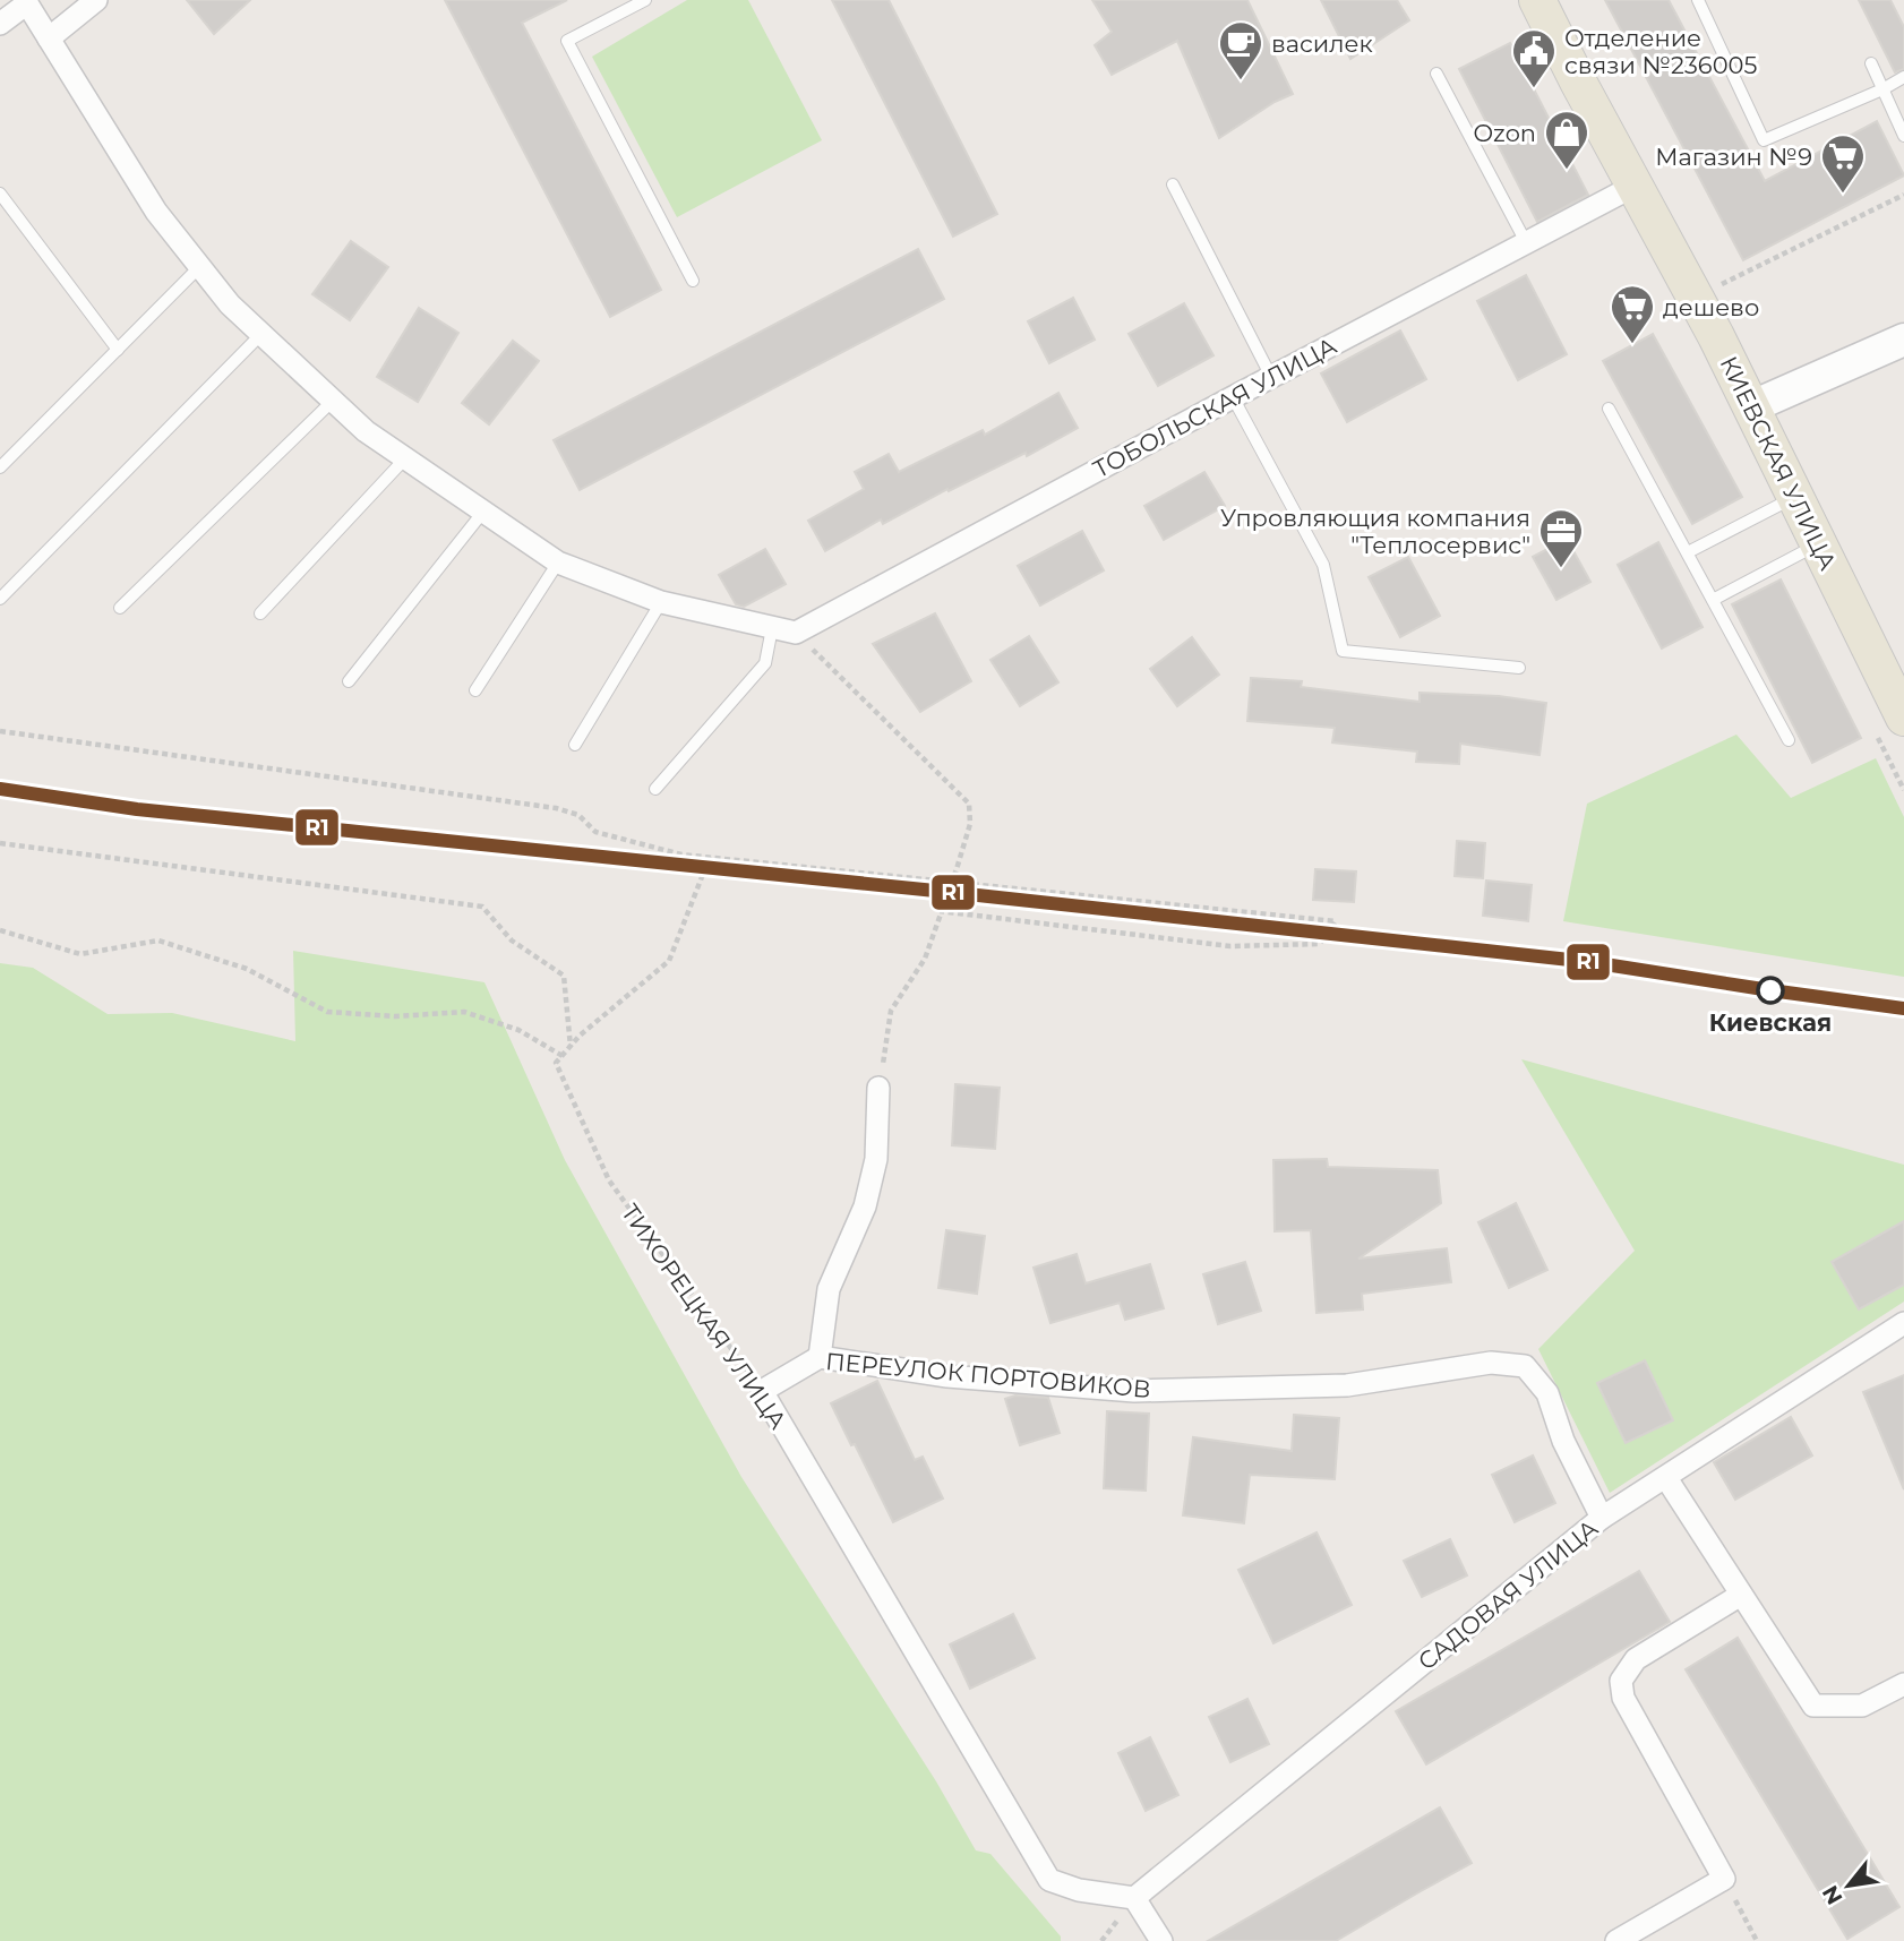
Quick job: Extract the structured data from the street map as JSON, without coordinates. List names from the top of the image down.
{
  "streets": {
    "main road": ["КИЕВСКАЯ УЛИЦА"],
    "street": [
      "ТОБОЛЬСКАЯ УЛИЦА",
      "ТИХОРЕЦКАЯ УЛИЦА",
      "ПЕРЕУЛОК ПОРТОВИКОВ",
      "САДОВАЯ УЛИЦА"
    ]
  },
  "crossings": [
    ["ТОБОЛЬСКАЯ УЛИЦА", "КИЕВСКАЯ УЛИЦА"],
    ["ТИХОРЕЦКАЯ УЛИЦА", "ПЕРЕУЛОК ПОРТОВИКОВ"],
    ["ТИХОРЕЦКАЯ УЛИЦА", "САДОВАЯ УЛИЦА"],
    ["ПЕРЕУЛОК ПОРТОВИКОВ", "САДОВАЯ УЛИЦА"]
  ],
  "places": {
    "cafe": ["василек"],
    "public building": ["Отделение связи №236005"],
    "shop": ["Ozon"],
    "supermarket": ["Магазин №9", "дешево"],
    "office": ["Упровляющия компания \"Теплосервис\""],
    "other": ["Киевская"]
  },
  "lines": ["transit line R1"],
  "north": "bottom left"
}
